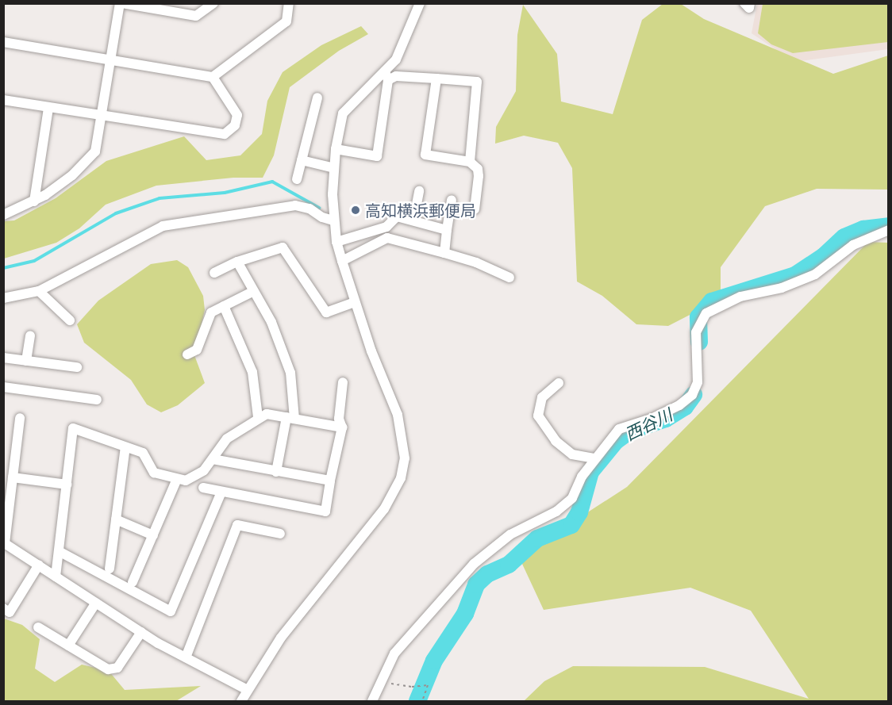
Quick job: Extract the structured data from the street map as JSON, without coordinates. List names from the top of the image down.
{
  "water": ["西谷川"],
  "places": ["高知横浜郵便局"]
}
